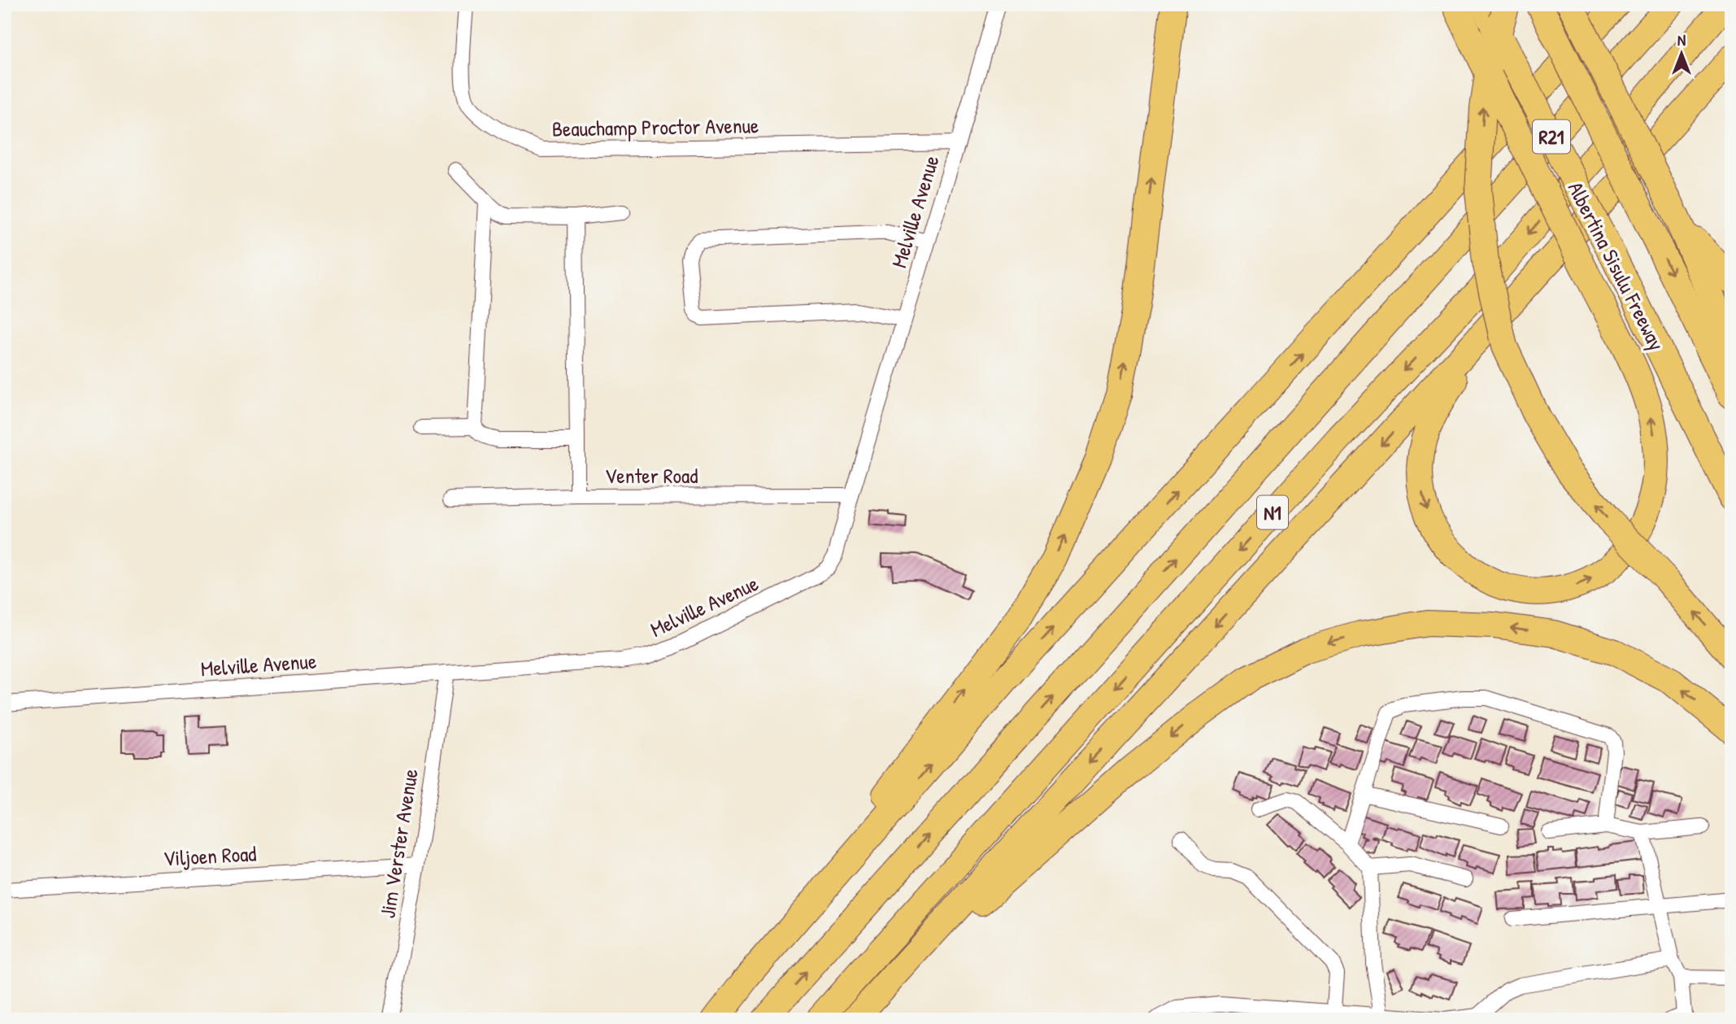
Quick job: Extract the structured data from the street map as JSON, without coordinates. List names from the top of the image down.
{
  "streets": {
    "highway": ["R21", "Albertina Sisulu Freeway", "N1"],
    "street": [
      "Beauchamp Proctor Avenue",
      "Melville Avenue",
      "Venter Road",
      "Jim Verster Avenue",
      "Viljoen Road"
    ]
  },
  "crossings": [
    ["Beauchamp Proctor Avenue", "Melville Avenue"],
    ["Melville Avenue", "Venter Road"],
    ["Melville Avenue", "Jim Verster Avenue"],
    ["Jim Verster Avenue", "Viljoen Road"]
  ],
  "north": "top"
}
